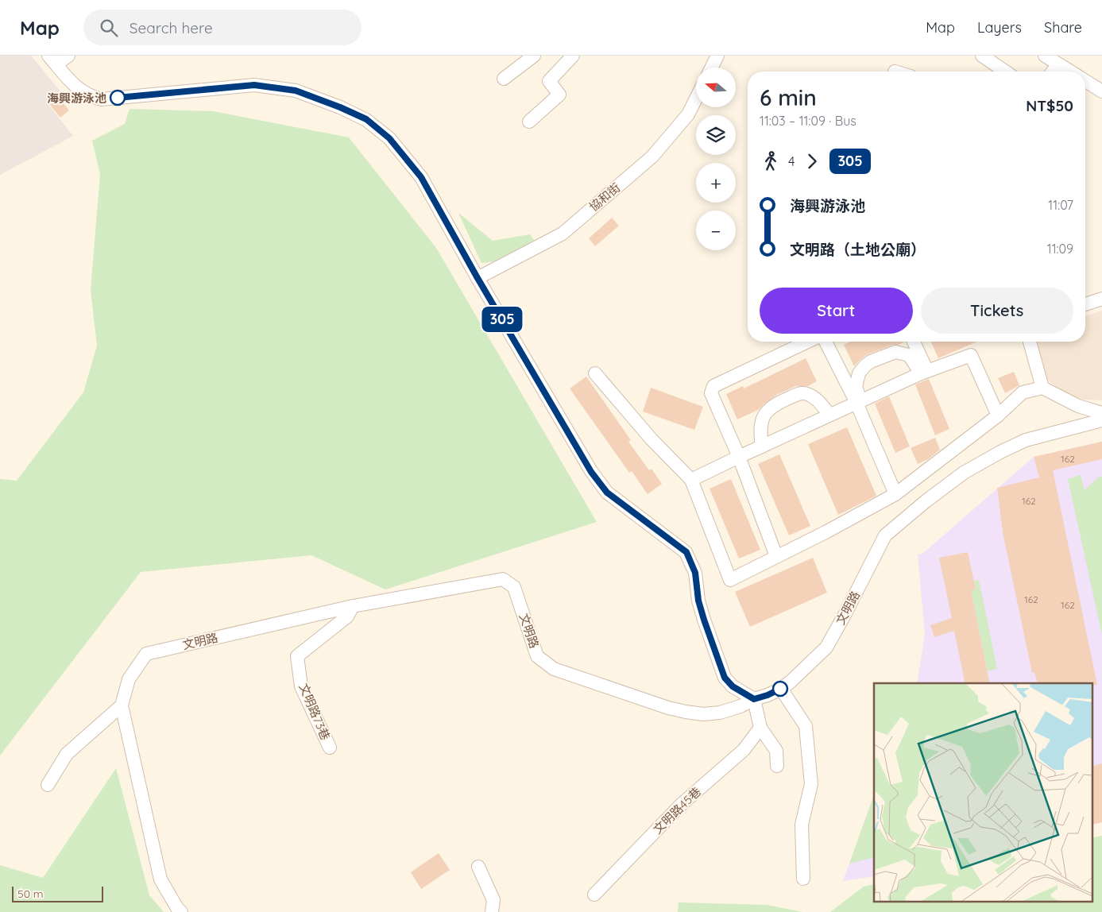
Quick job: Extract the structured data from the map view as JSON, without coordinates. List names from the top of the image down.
{
  "streets": {
    "street": [
      "協和街",
      "文明路",
      "文明路73巷",
      "文明路45巷"
    ]
  },
  "crossings": [
    ["文明路", "文明路73巷"]
  ],
  "places": ["海興游泳池"],
  "lines": ["bus line 305"],
  "house_numbers": [
    "162",
    "162",
    "162",
    "162"
  ],
  "scale_bar": "50 m",
  "north": "left",
  "page": {
    "header": "Map",
    "search": "Search here",
    "nav": ["Map", "Layers", "Share"],
    "on_map": "305",
    "map_buttons": ["+", "−"],
    "heading": ["6 min", "11:03 – 11:09 · Bus", "NT$50"],
    "legs": ["4", "305"],
    "list": [
      {
        "name": "海興游泳池",
        "value": "11:07"
      },
      {
        "name": "文明路（土地公廟）",
        "value": "11:09"
      }
    ],
    "buttons": ["Start", "Tickets"],
    "scale": "50 m"
  }
}
